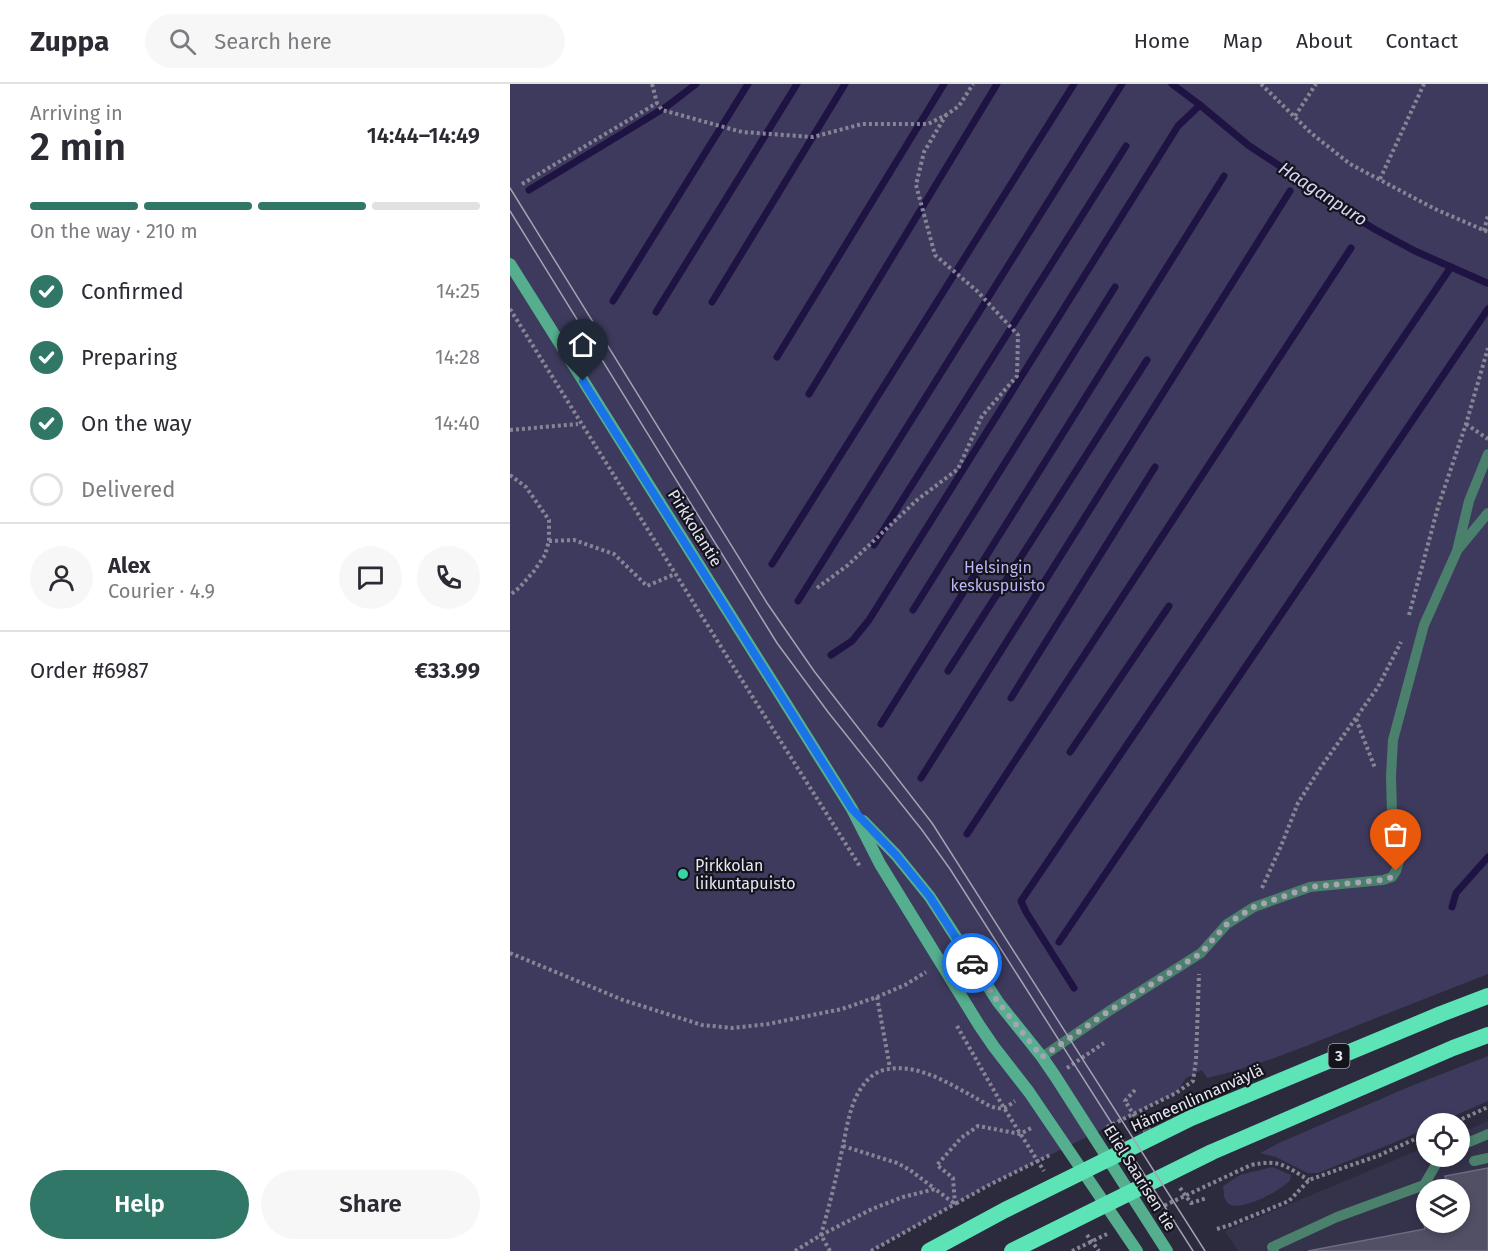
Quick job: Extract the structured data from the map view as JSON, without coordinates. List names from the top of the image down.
{
  "streets": {
    "highway": ["3", "Hämeenlinnanväylä"],
    "main road": ["Pirkkolantie", "Eliel Saarisen tie"]
  },
  "crossings": [
    ["Pirkkolantie", "Eliel Saarisen tie"]
  ],
  "water": ["Haaganpuro"],
  "parks": ["Helsingin keskuspuisto"],
  "places": ["Pirkkolan liikuntapuisto"],
  "page": {
    "header": "Zuppa",
    "search": "Search here",
    "nav": [
      "Home",
      "Map",
      "About",
      "Contact"
    ],
    "heading": ["2 min", "Arriving in", "14:44–14:49"],
    "panel": [
      "Alex",
      "Courier · 4.9",
      "Order #6987",
      "€33.99"
    ],
    "bar": "On the way · 210 m",
    "list": [
      ["Confirmed", "14:25"],
      ["Preparing", "14:28"],
      ["On the way", "14:40"],
      "Delivered"
    ],
    "buttons": ["Help", "Share"]
  }
}
